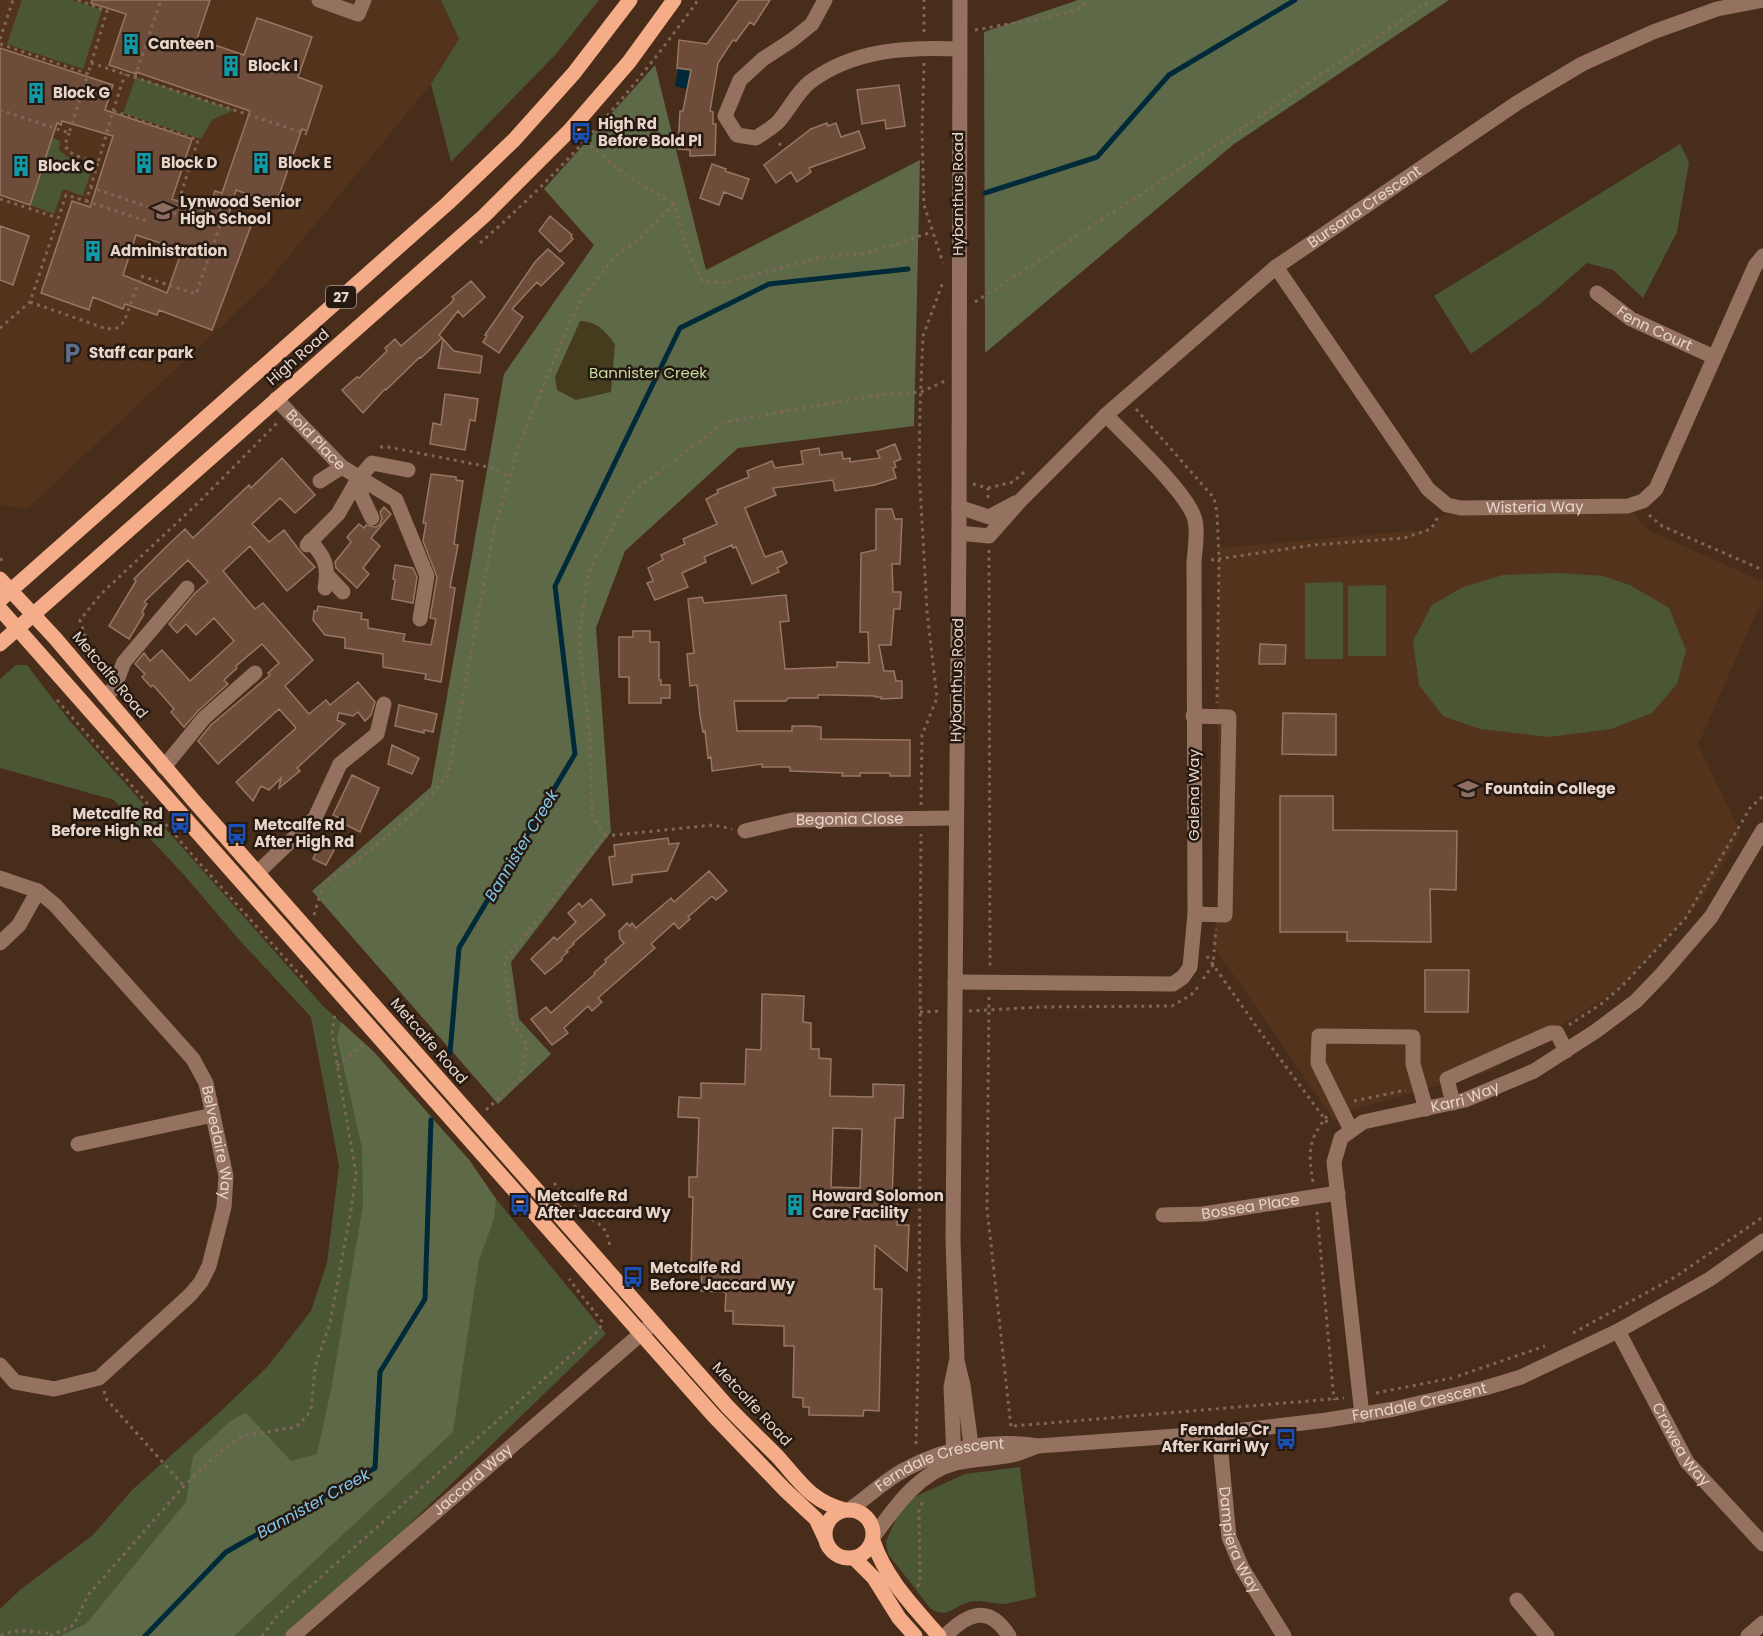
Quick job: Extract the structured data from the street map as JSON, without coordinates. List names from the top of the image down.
{
  "streets": {
    "main road": ["27", "High Road", "Metcalfe Road"],
    "street": [
      "Hybanthus Road",
      "Bursaria Crescent",
      "Fenn Court",
      "Bold Place",
      "Wisteria Way",
      "Galena Way",
      "Begonia Close",
      "Karri Way",
      "Belvedaire Way",
      "Bossea Place",
      "Ferndale Crescent",
      "Crowea Way",
      "Jaccard Way",
      "Dampiera Way"
    ]
  },
  "crossings": [
    ["Hybanthus Road", "Galena Way"],
    ["Hybanthus Road", "Begonia Close"],
    ["Hybanthus Road", "Ferndale Crescent"],
    ["Bursaria Crescent", "Galena Way"],
    ["High Road", "Bold Place"],
    ["High Road", "Metcalfe Road"],
    ["Metcalfe Road", "Ferndale Crescent"],
    ["Metcalfe Road", "Jaccard Way"],
    ["Ferndale Crescent", "Crowea Way"],
    ["Ferndale Crescent", "Dampiera Way"]
  ],
  "water": ["Bannister Creek"],
  "parks": ["Bannister Creek"],
  "places": {
    "building": [
      "Canteen",
      "Block I",
      "Block G",
      "Block D",
      "Block E",
      "Block C",
      "Administration",
      "Howard Solomon Care Facility"
    ],
    "bus stop": [
      "High Rd Before Bold Pl",
      "Metcalfe Rd Before High Rd",
      "Metcalfe Rd After High Rd",
      "Metcalfe Rd After Jaccard Wy",
      "Metcalfe Rd Before Jaccard Wy",
      "Ferndale Cr After Karri Wy"
    ],
    "school or university": ["Lynwood Senior High School", "Fountain College"],
    "parking": ["Staff car park"]
  }
}
